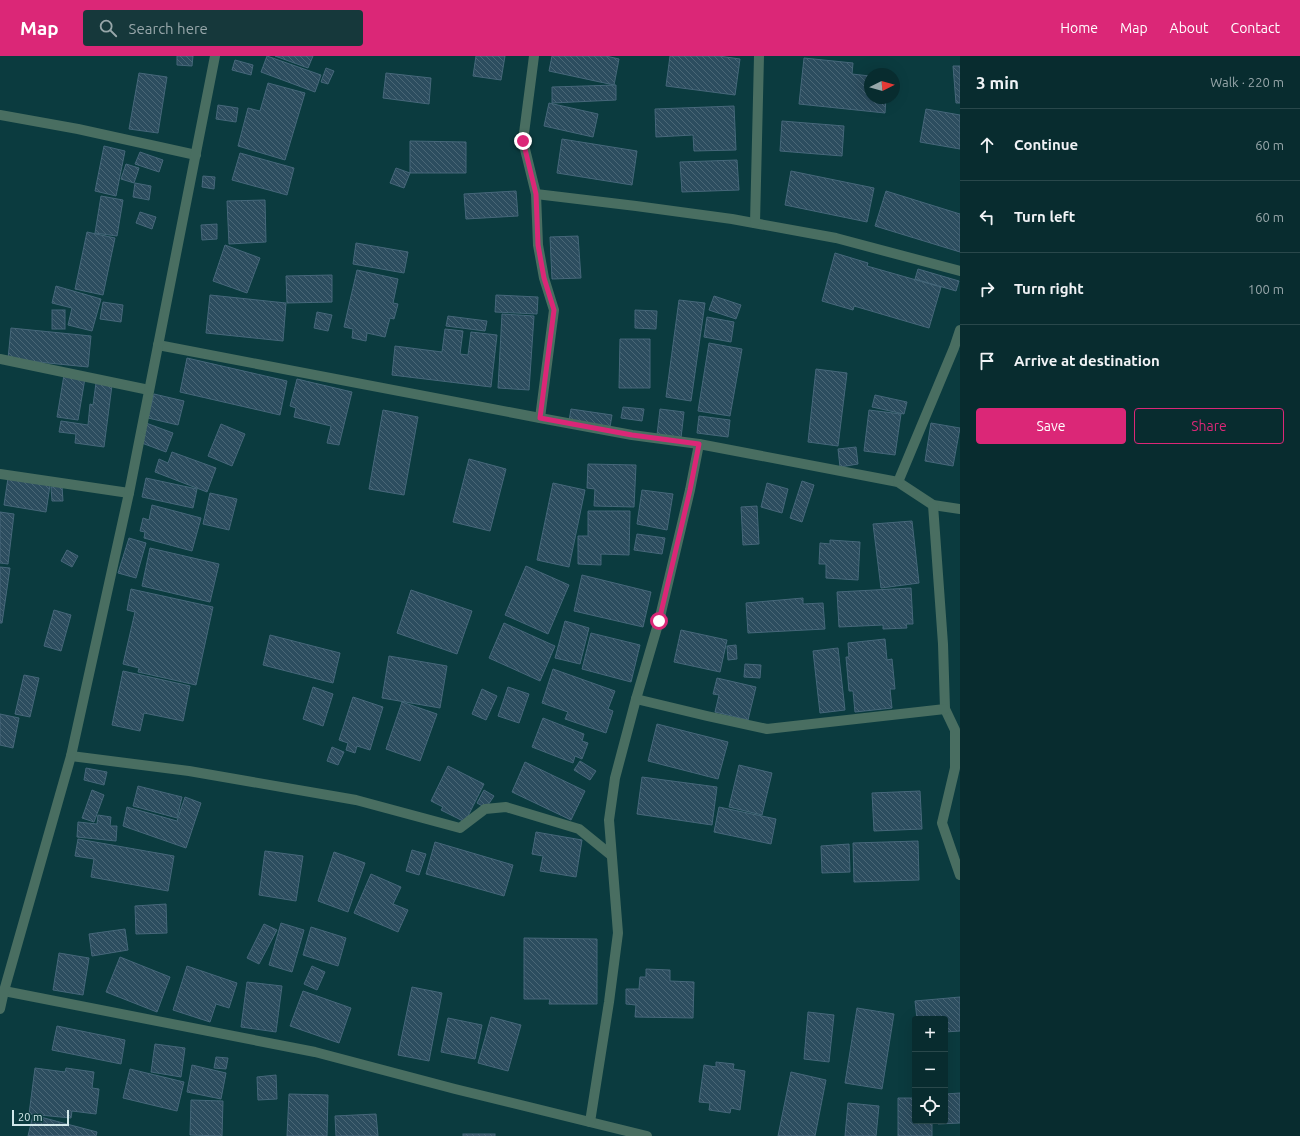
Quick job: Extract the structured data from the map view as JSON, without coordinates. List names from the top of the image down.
{
  "scale_bar": "20 m",
  "north": "right",
  "page": {
    "header": "Map",
    "search": "Search here",
    "nav": [
      "Home",
      "Map",
      "About",
      "Contact"
    ],
    "heading": ["3 min", "Walk · 220 m"],
    "list": [
      ["Continue", "60 m"],
      ["Turn left", "60 m"],
      ["Turn right", "100 m"],
      "Arrive at destination"
    ],
    "buttons": ["Save", "Share"],
    "map_buttons": ["+", "−"],
    "scale": "20 m"
  }
}
